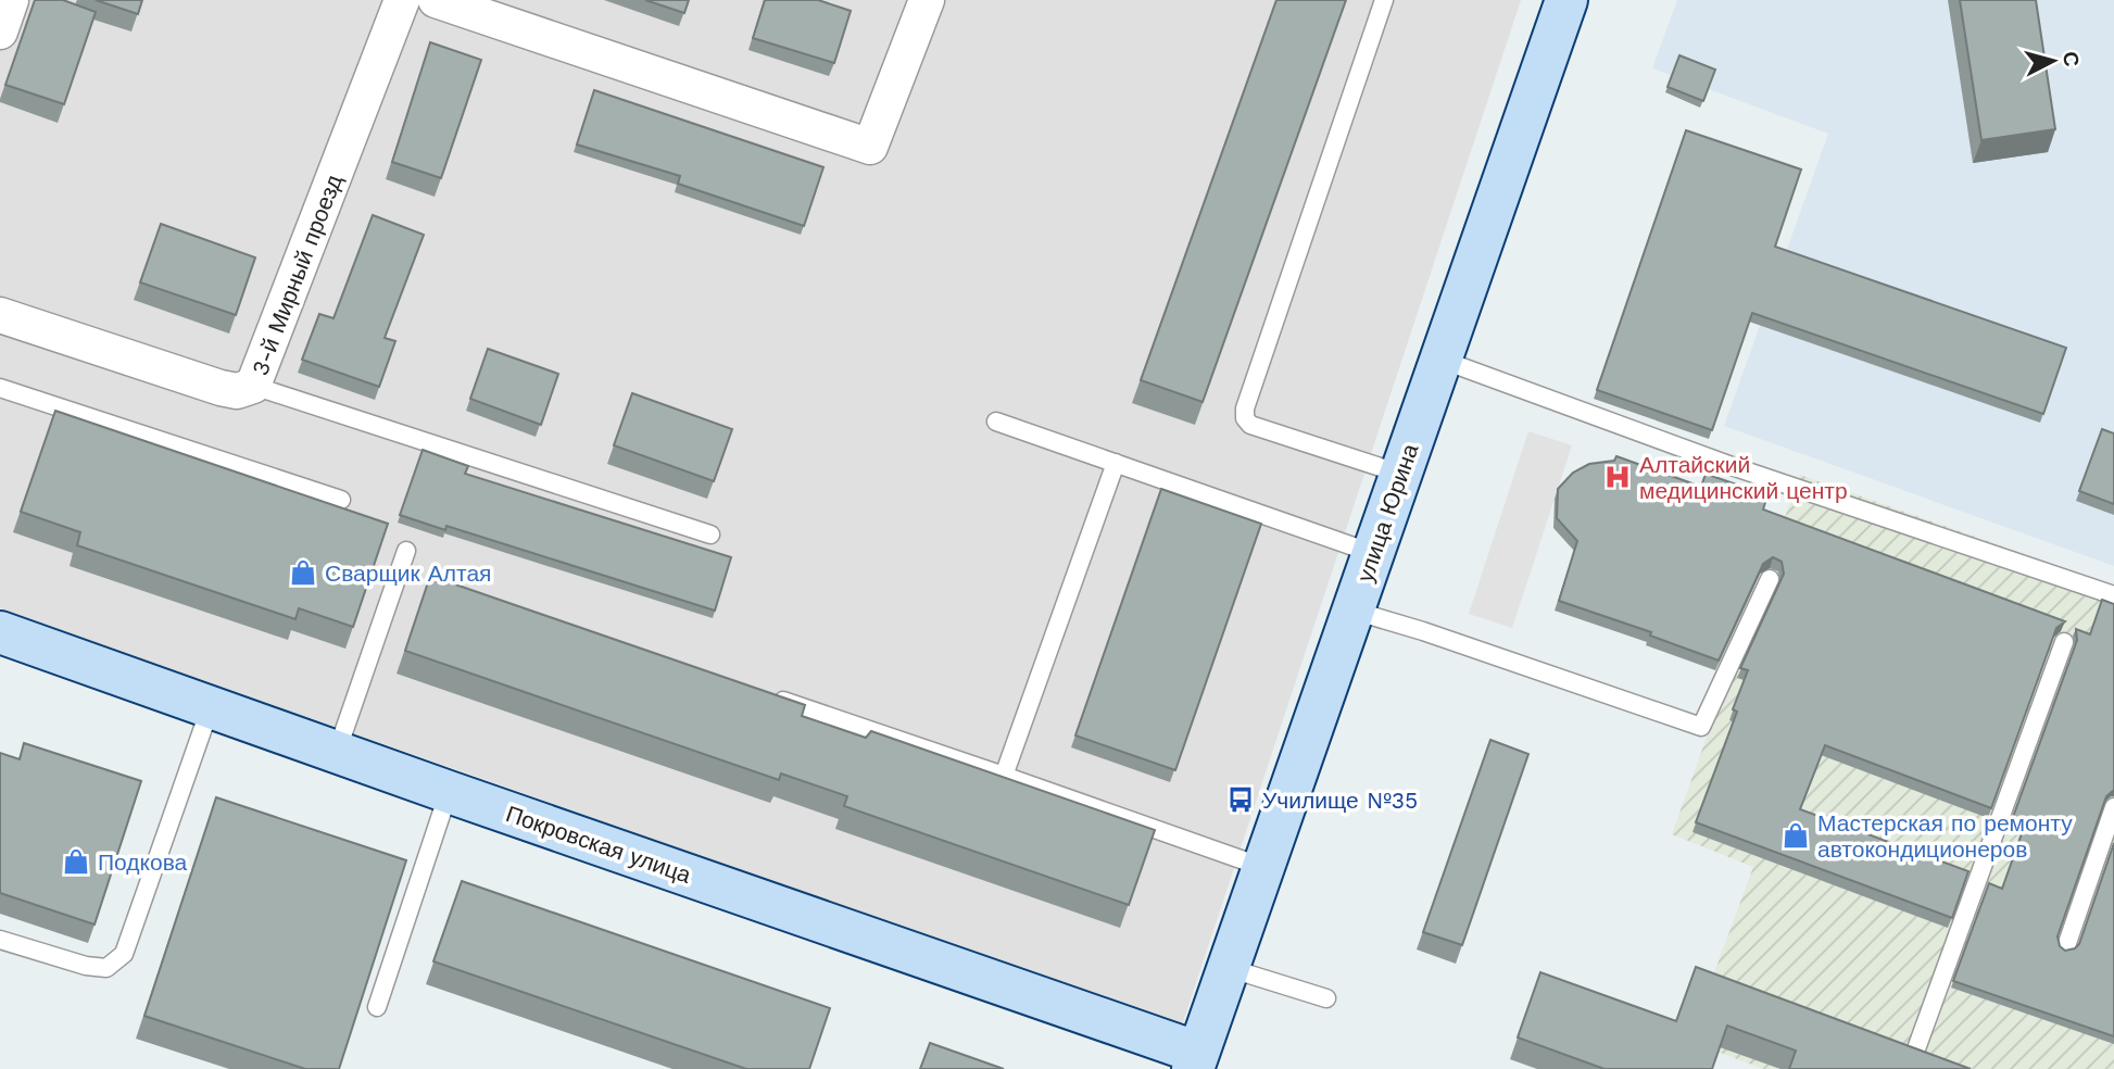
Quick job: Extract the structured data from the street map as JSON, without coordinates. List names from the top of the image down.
{
  "streets": {
    "street": ["3-й Мирный проезд", "улица Юрина", "Покровская улица"]
  },
  "crossings": [
    ["улица Юрина", "Покровская улица"]
  ],
  "places": {
    "hospital": ["Алтайский медицинский центр"],
    "shop": ["Сварщик Алтая", "Мастерская по ремонту автокондиционеров", "Подкова"],
    "bus stop": ["Училище №35"]
  },
  "north": "right"
}
